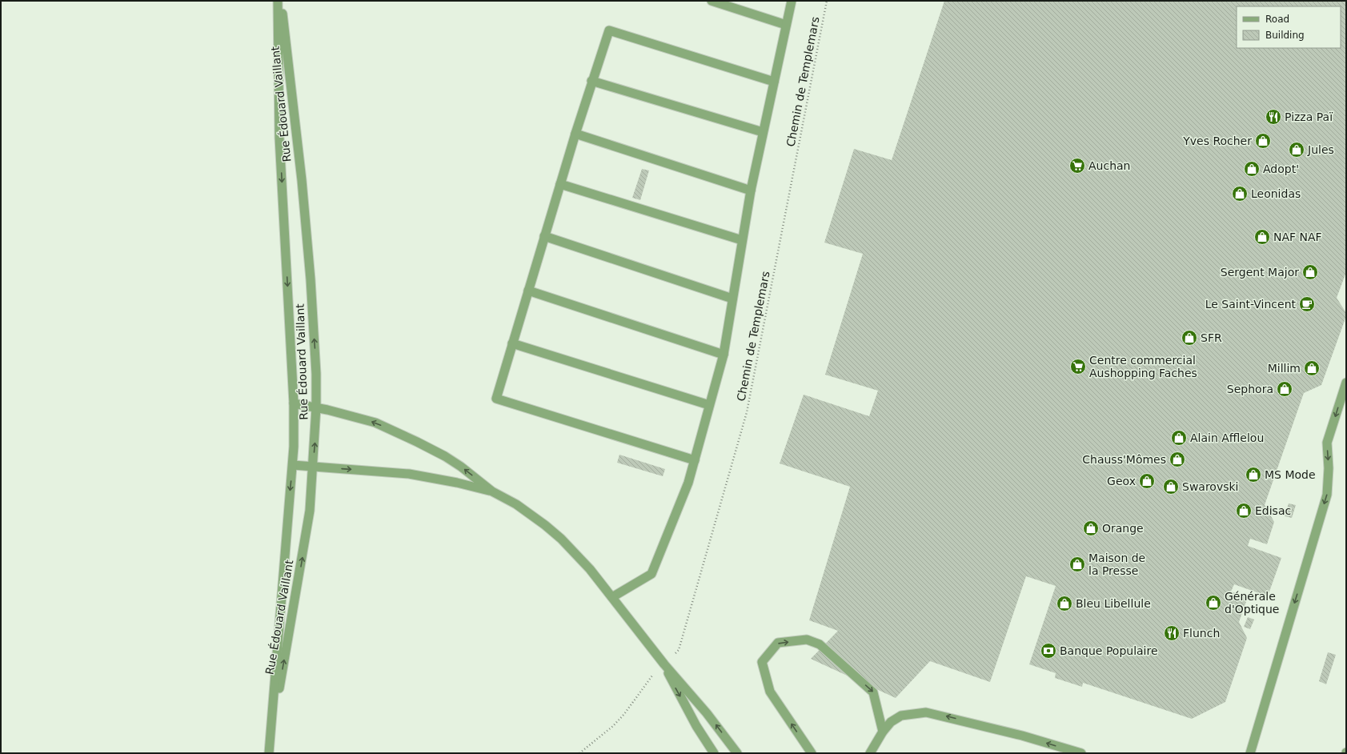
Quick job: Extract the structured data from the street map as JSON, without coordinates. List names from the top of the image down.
{
  "streets": {
    "street": ["Rue Édouard Vaillant"],
    "path": ["Chemin de Templemars"]
  },
  "places": {
    "restaurant": ["Pizza Paï", "Flunch"],
    "shop": [
      "Yves Rocher",
      "Jules",
      "Adopt'",
      "Leonidas",
      "NAF NAF",
      "Sergent Major",
      "SFR",
      "Millim",
      "Sephora",
      "Alain Afflelou",
      "Chauss'Mômes",
      "MS Mode",
      "Geox",
      "Swarovski",
      "Edisac",
      "Orange",
      "Maison de la Presse",
      "Générale d'Optique",
      "Bleu Libellule"
    ],
    "supermarket": ["Auchan", "Centre commercial Aushopping Faches"],
    "cafe": ["Le Saint-Vincent"],
    "bank": ["Banque Populaire"]
  },
  "legend": ["Road", "Building"]
}
